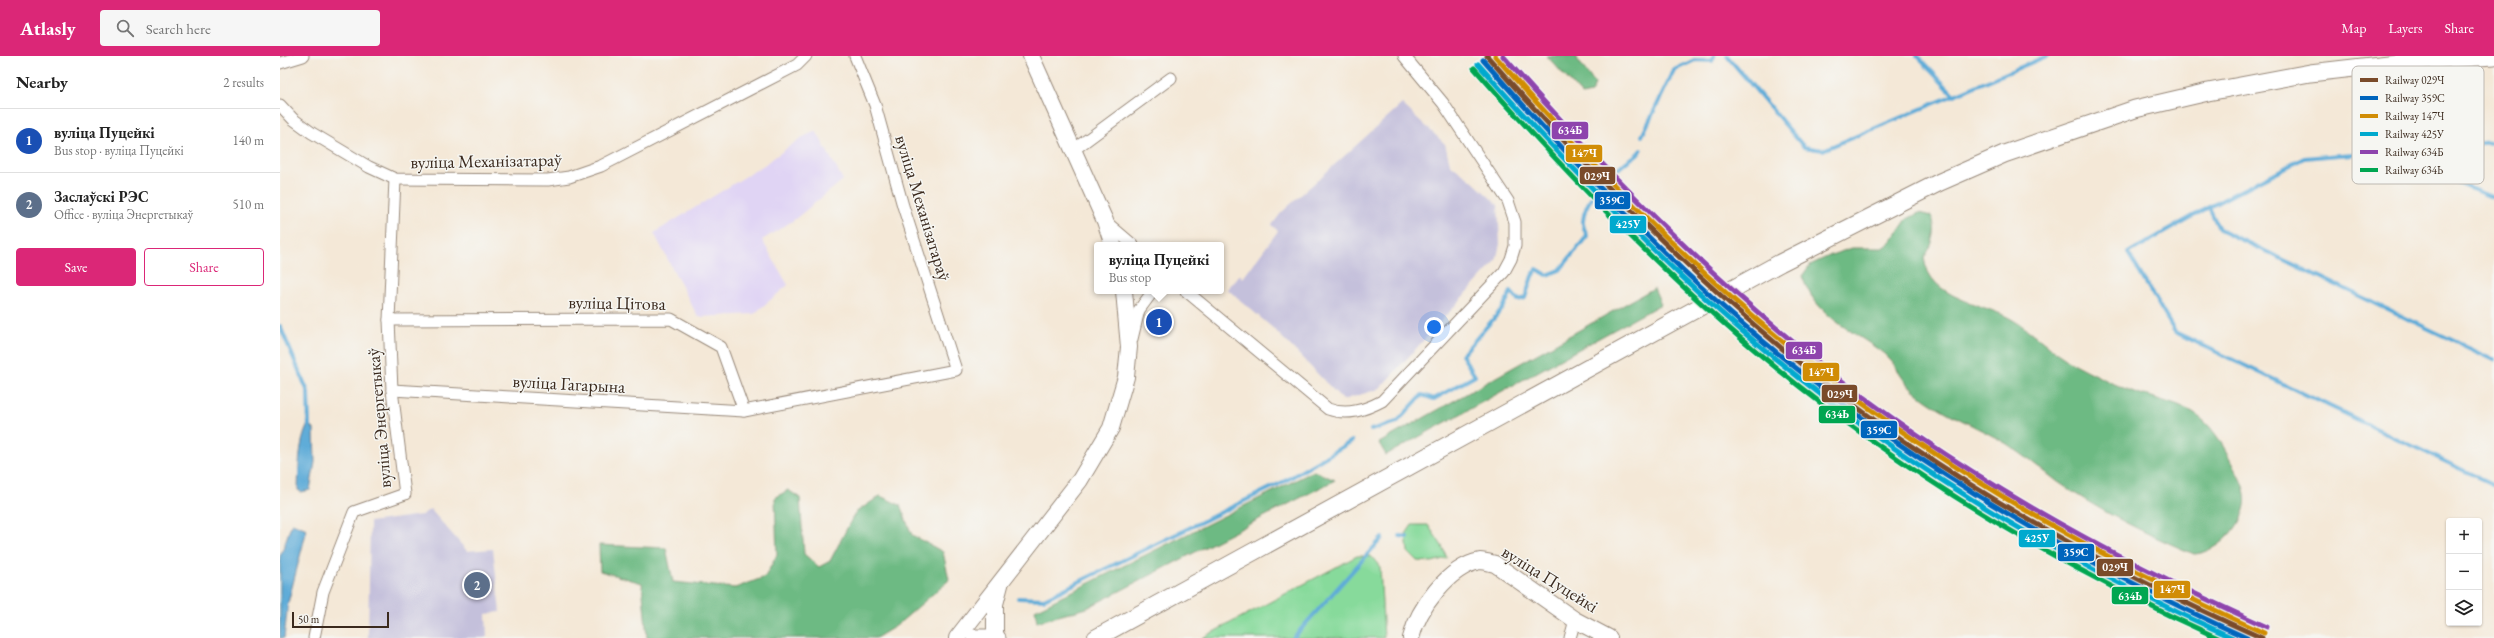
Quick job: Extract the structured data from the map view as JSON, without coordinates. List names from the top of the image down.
{
  "streets": {
    "main road": ["вуліца Пуцейкі"],
    "street": [
      "вуліца Механізатараў",
      "вуліца Цітова",
      "вуліца Гагарына",
      "вуліца Энергетыкаў"
    ]
  },
  "crossings": [
    ["вуліца Механізатараў", "вуліца Цітова"],
    ["вуліца Механізатараў", "вуліца Гагарына"],
    ["вуліца Механізатараў", "вуліца Энергетыкаў"],
    ["вуліца Цітова", "вуліца Гагарына"],
    ["вуліца Цітова", "вуліца Энергетыкаў"],
    ["вуліца Гагарына", "вуліца Энергетыкаў"]
  ],
  "lines": [
    "rail line 029Ч",
    "rail line 147Ч",
    "rail line 634Б",
    "rail line 359С",
    "rail line 425У",
    "rail line 634Ь"
  ],
  "legend": [
    "Railway 029Ч",
    "Railway 359С",
    "Railway 147Ч",
    "Railway 425У",
    "Railway 634Б",
    "Railway 634Ь"
  ],
  "scale_bar": "50 m",
  "page": {
    "header": "Atlasly",
    "search": "Search here",
    "nav": ["Map", "Layers", "Share"],
    "heading": ["Nearby", "2 results"],
    "list": [
      {
        "mark": "1",
        "name": "вуліца Пуцейкі",
        "note": "Bus stop · вуліца Пуцейкі",
        "value": "140 m"
      },
      {
        "mark": "2",
        "name": "Заслаўскі РЭС",
        "note": "Office · вуліца Энергетыкаў",
        "value": "510 m"
      }
    ],
    "buttons": ["Save", "Share"],
    "popup": ["вуліца Пуцейкі", "Bus stop"],
    "pins": ["1", "2"],
    "map_buttons": ["+", "−"],
    "scale": "50 m"
  }
}
